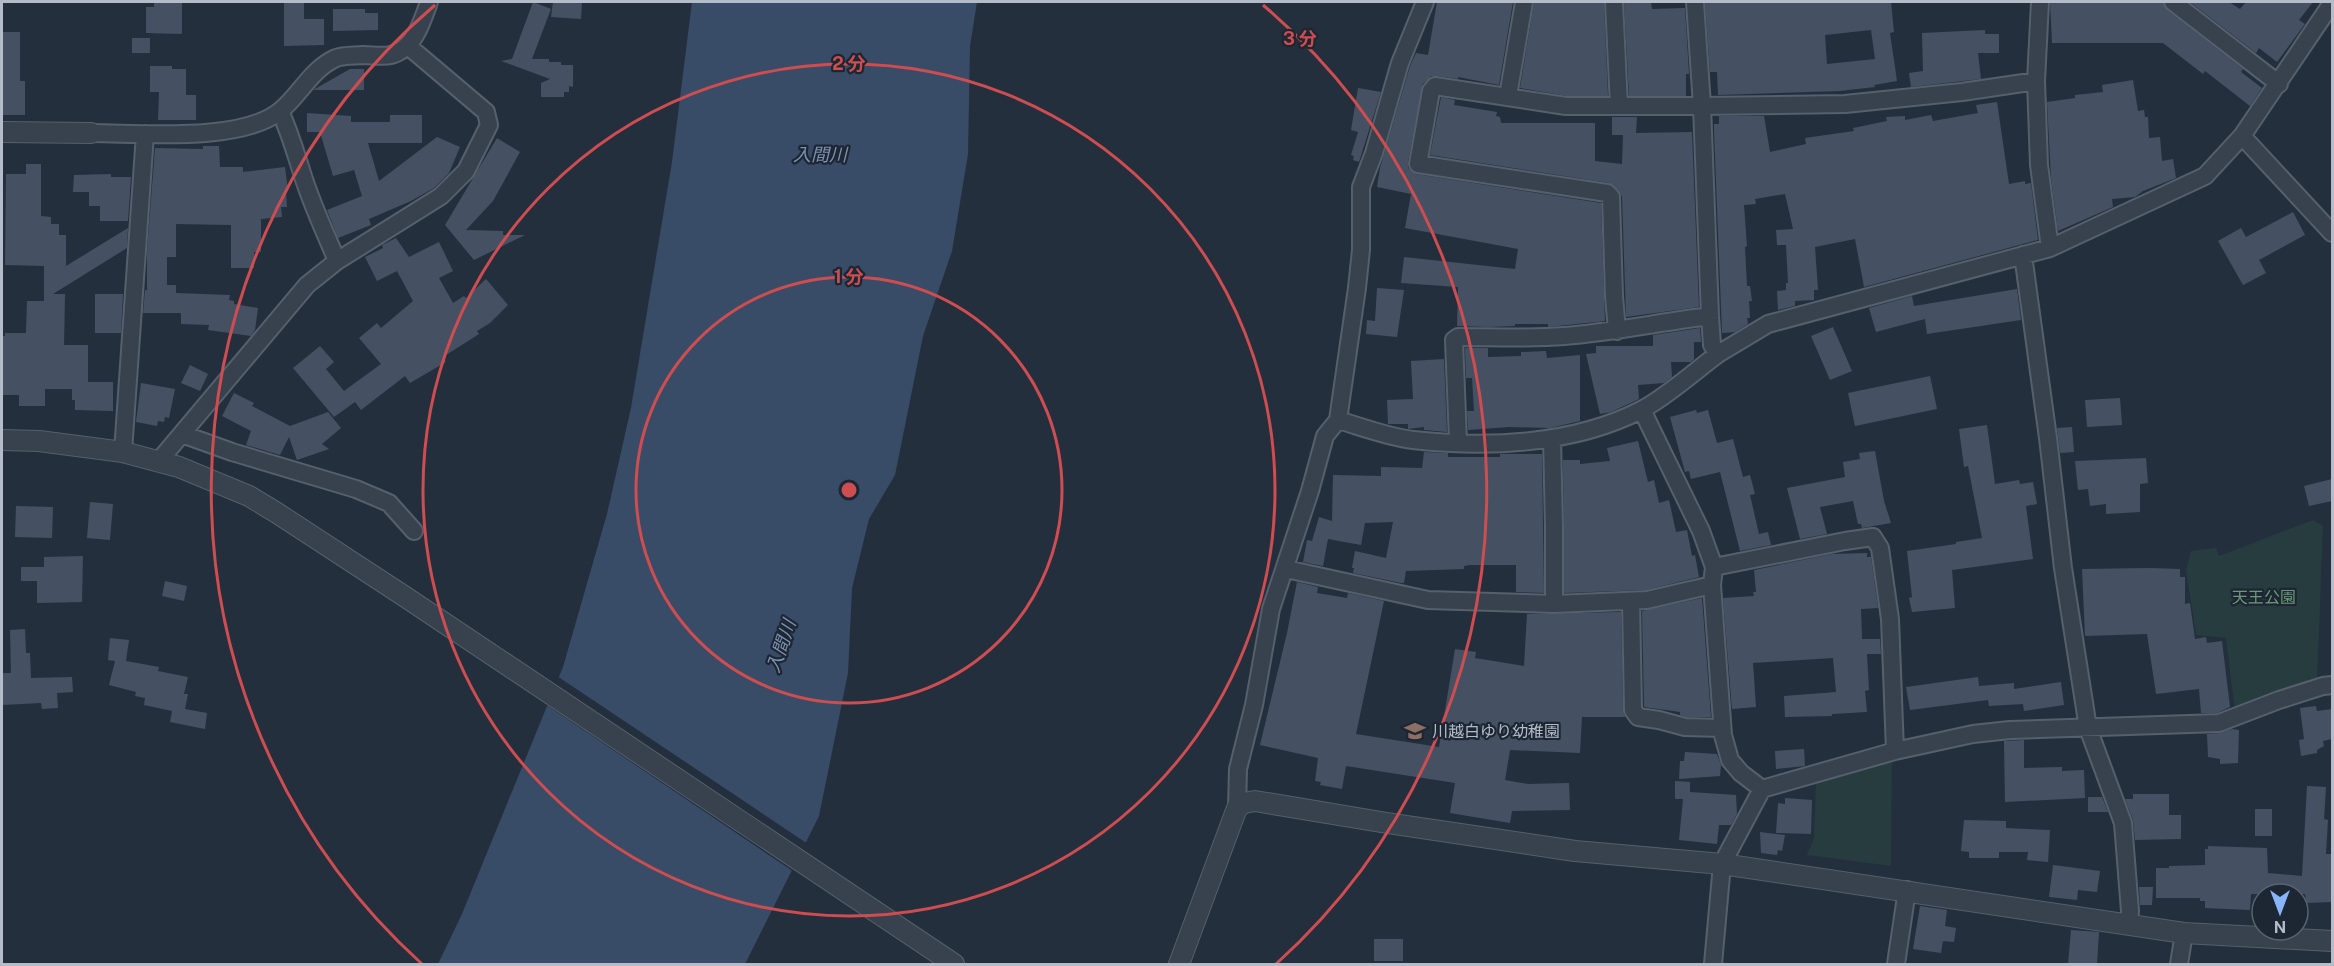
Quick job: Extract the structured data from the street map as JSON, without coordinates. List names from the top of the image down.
{
  "water": ["入間川"],
  "parks": ["天王公園"],
  "places": {
    "school or university": ["川越白ゆり幼稚園"]
  },
  "north": "bottom",
  "rings": ["3 分", "2 分", "1 分"]
}
